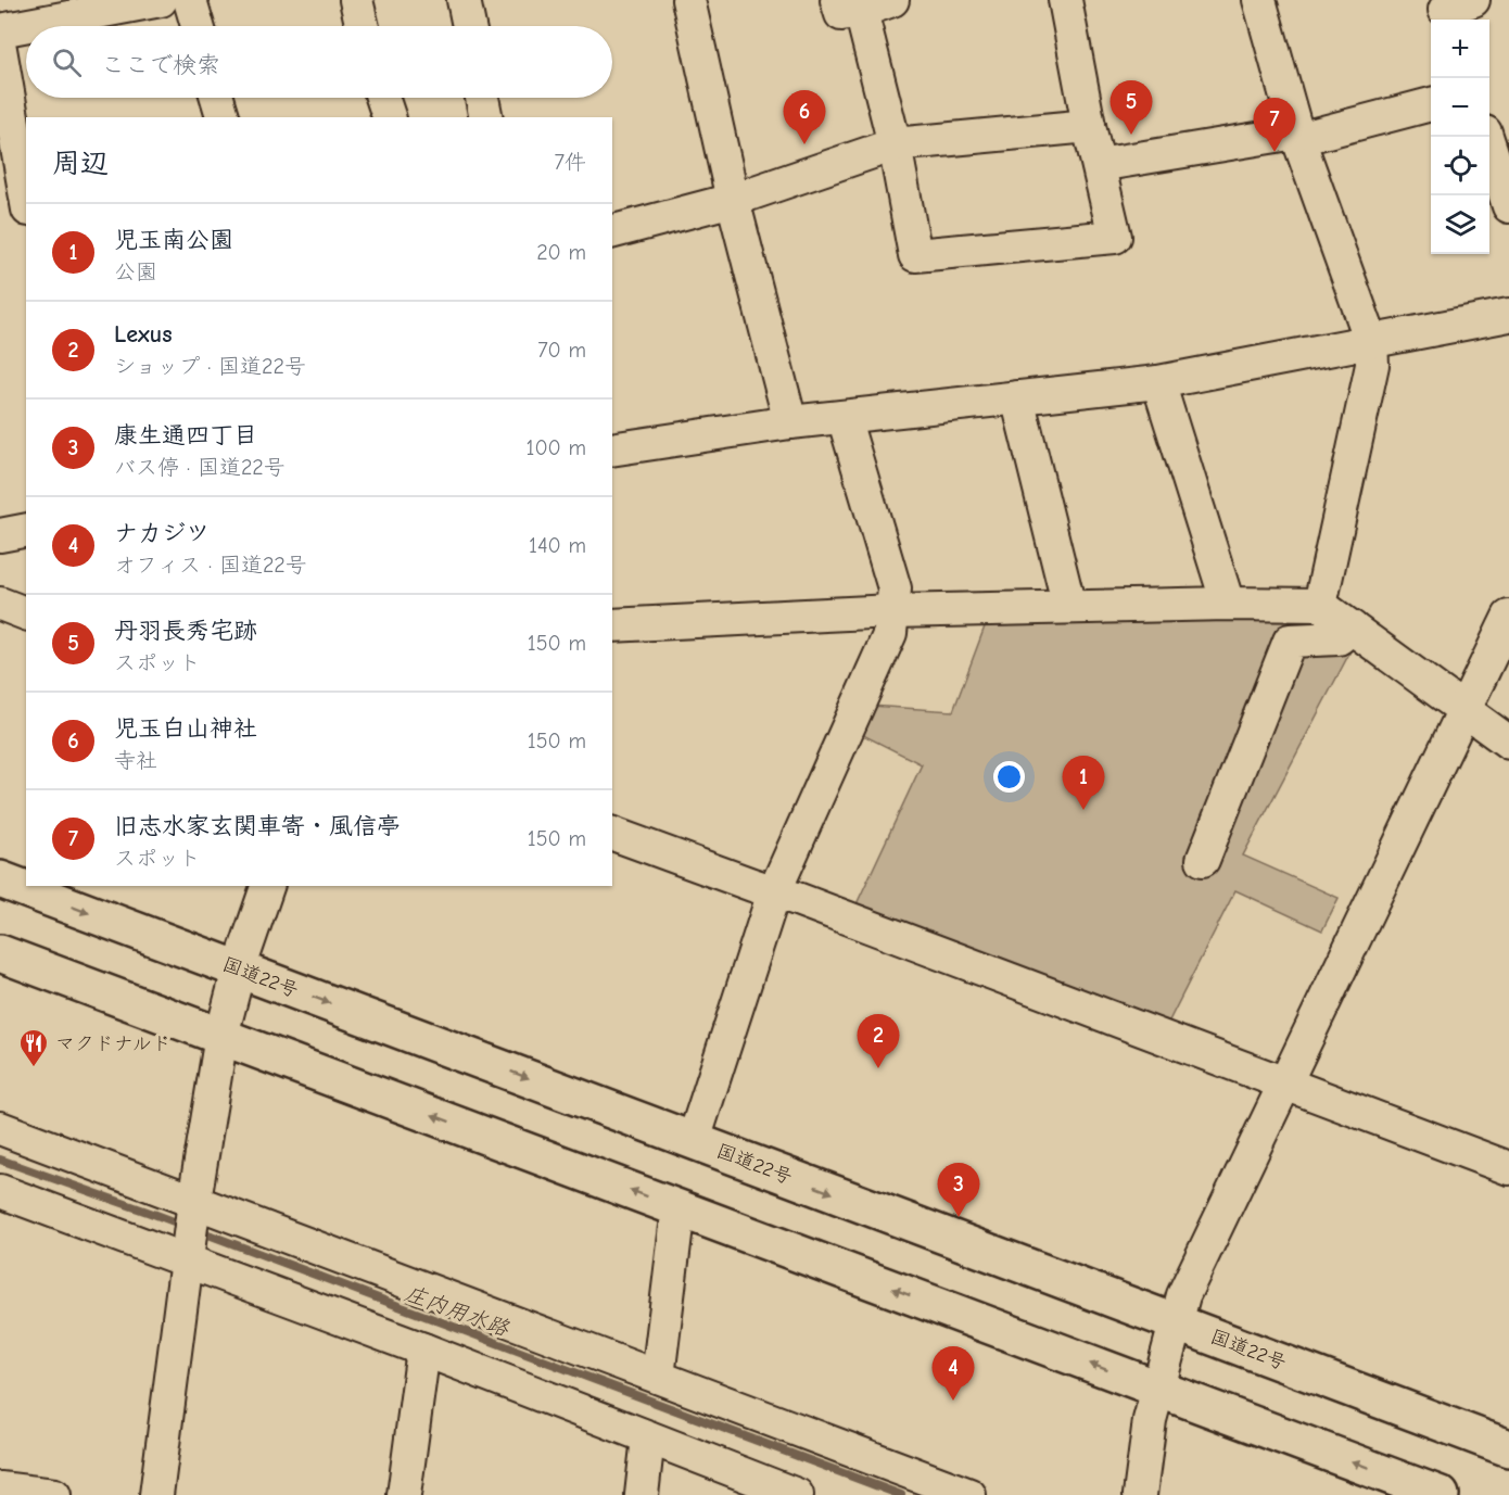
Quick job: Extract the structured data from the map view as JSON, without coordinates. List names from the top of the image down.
{
  "streets": {
    "highway": ["国道22号"]
  },
  "water": ["庄内用水路"],
  "places": {
    "restaurant": ["マクドナルド"]
  },
  "page": {
    "map_buttons": ["+", "−"],
    "search": "ここで検索",
    "pins": [
      "5",
      "6",
      "7",
      "1",
      "2",
      "3",
      "4"
    ],
    "heading": ["周辺", "7件"],
    "list": [
      {
        "mark": "1",
        "name": "児玉南公園",
        "note": "公園",
        "value": "20 m"
      },
      {
        "mark": "2",
        "name": "Lexus",
        "note": "ショップ · 国道22号",
        "value": "70 m"
      },
      {
        "mark": "3",
        "name": "康生通四丁目",
        "note": "バス停 · 国道22号",
        "value": "100 m"
      },
      {
        "mark": "4",
        "name": "ナカジツ",
        "note": "オフィス · 国道22号",
        "value": "140 m"
      },
      {
        "mark": "5",
        "name": "丹羽長秀宅跡",
        "note": "スポット",
        "value": "150 m"
      },
      {
        "mark": "6",
        "name": "児玉白山神社",
        "note": "寺社",
        "value": "150 m"
      },
      {
        "mark": "7",
        "name": "旧志水家玄関車寄・風信亭",
        "note": "スポット",
        "value": "150 m"
      }
    ]
  }
}
